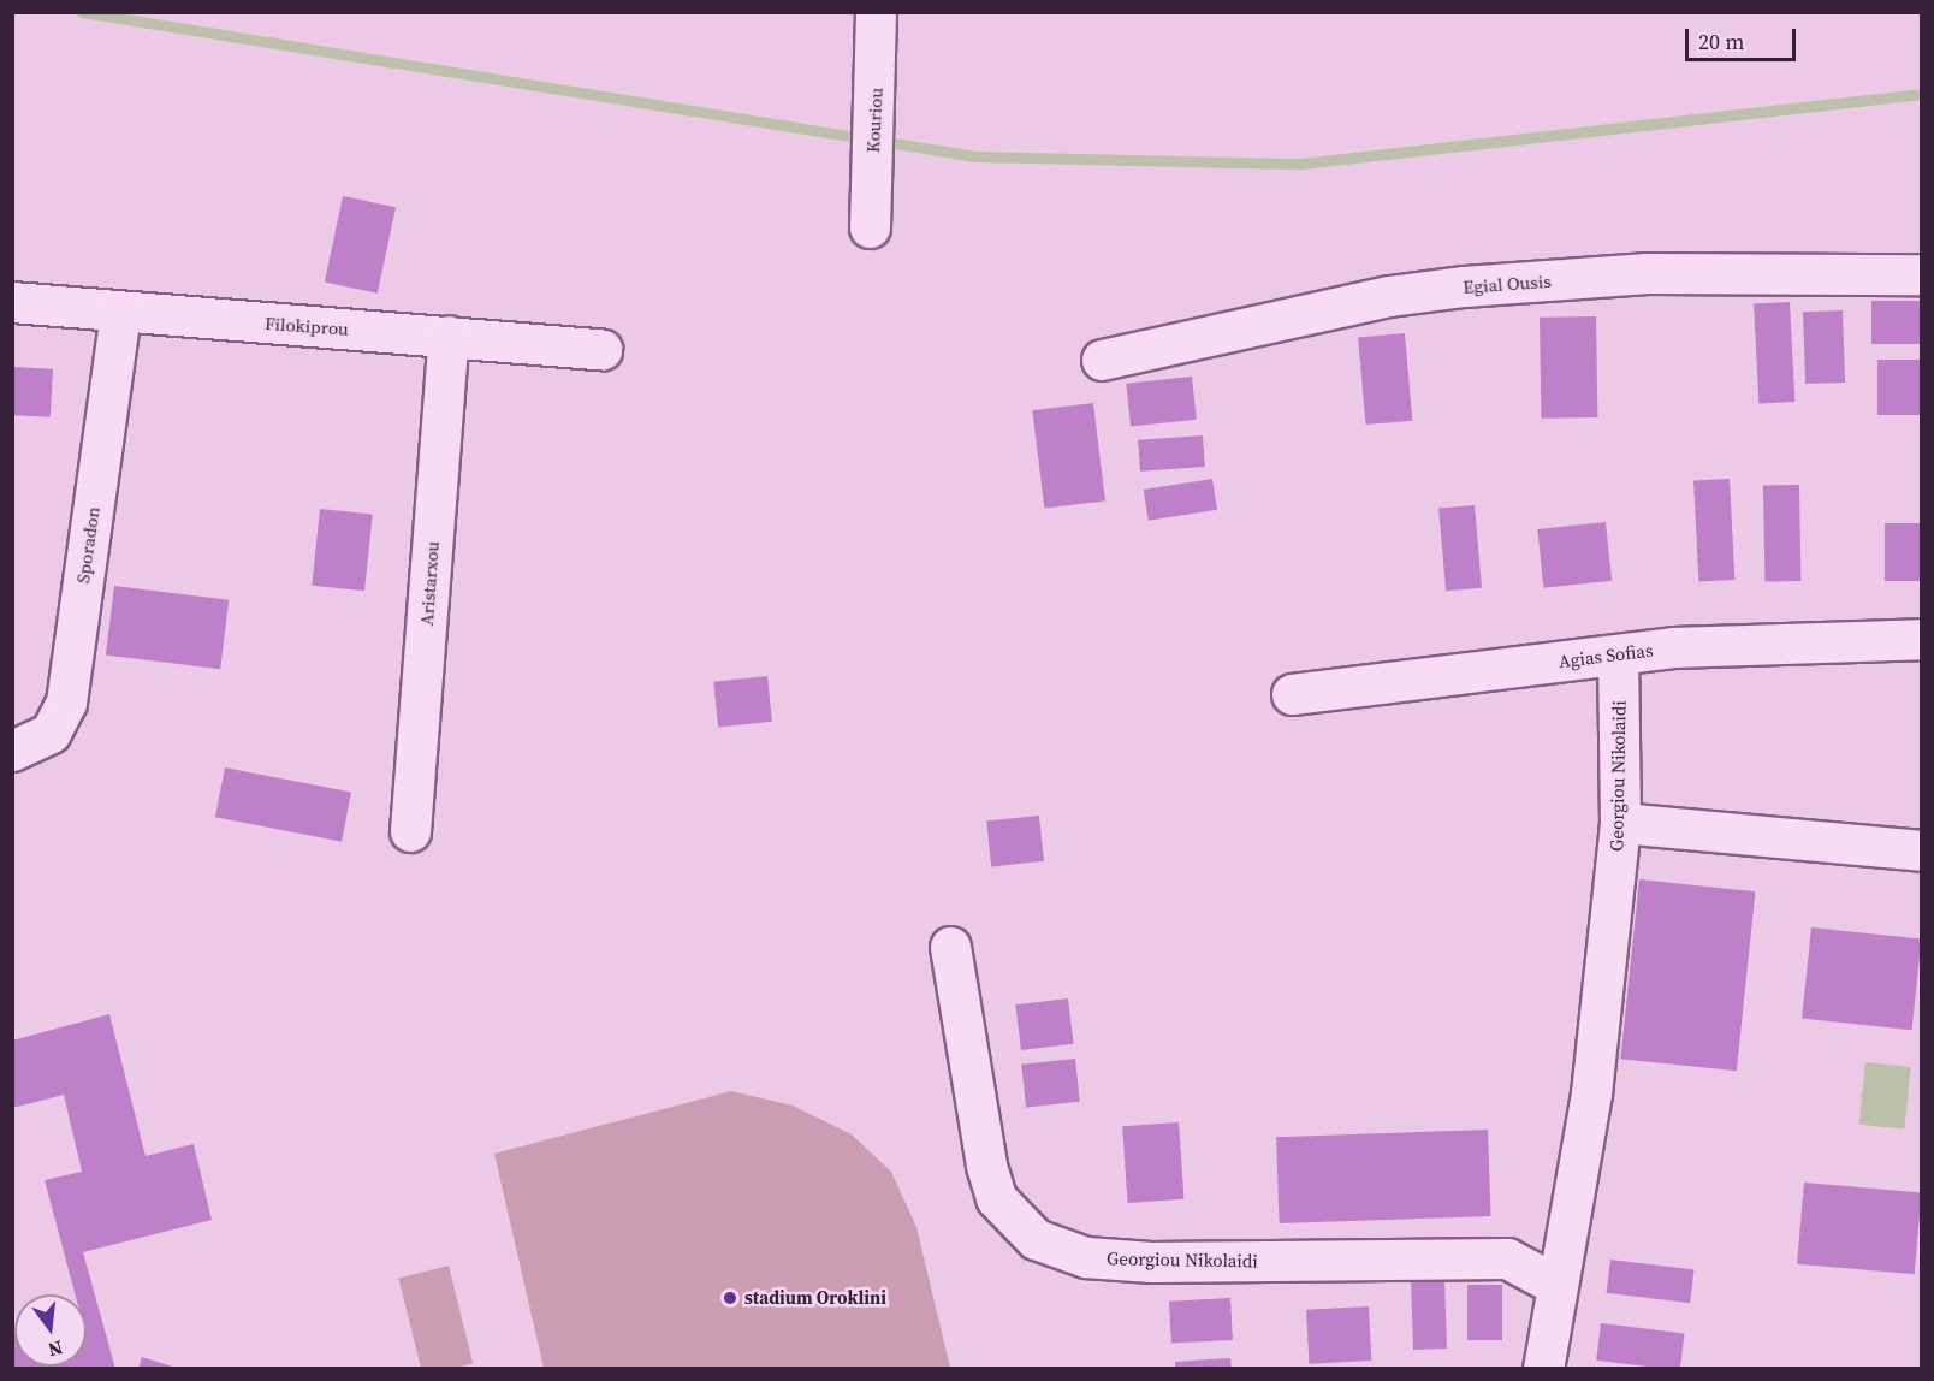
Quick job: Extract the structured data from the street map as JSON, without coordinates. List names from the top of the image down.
{
  "streets": {
    "street": [
      "Kouriou",
      "Egial Ousis",
      "Filokiprou",
      "Sporadon",
      "Aristarxou",
      "Agias Sofias",
      "Georgiou Nikolaidi"
    ]
  },
  "crossings": [
    ["Filokiprou", "Sporadon"],
    ["Filokiprou", "Aristarxou"],
    ["Agias Sofias", "Georgiou Nikolaidi"]
  ],
  "places": ["stadium Oroklini"],
  "scale_bar": "20 m",
  "north": "bottom"
}
